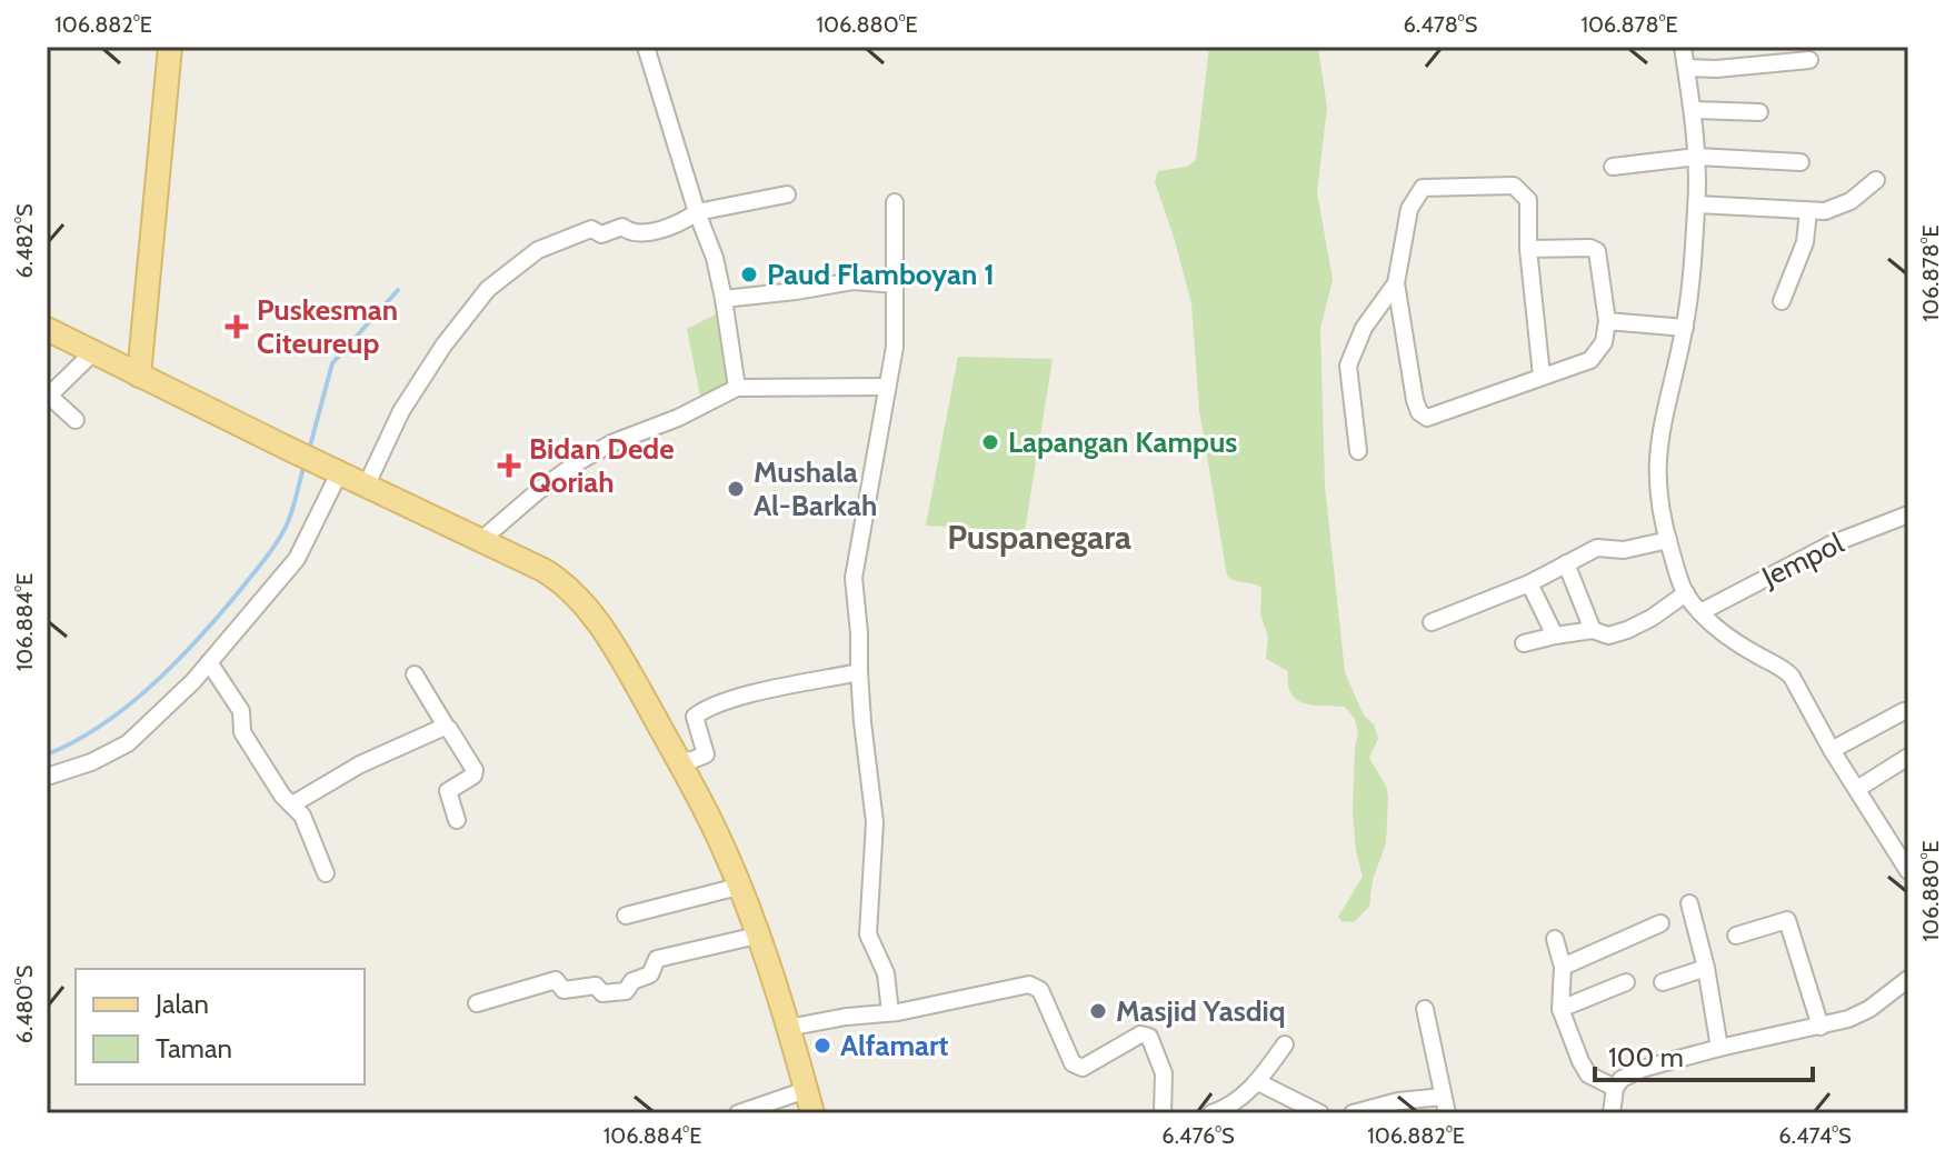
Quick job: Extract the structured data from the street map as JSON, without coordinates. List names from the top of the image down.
{
  "streets": {
    "street": ["Jempol"]
  },
  "districts": ["Puspanegara"],
  "places": {
    "other": [
      "Paud Flamboyan 1",
      "Lapangan Kampus",
      "Mushala Al-Barkah",
      "Masjid Yasdiq",
      "Alfamart"
    ],
    "health": ["Puskesman Citeureup", "Bidan Dede Qoriah"]
  },
  "legend": ["Jalan", "Taman"],
  "scale_bar": "100 m",
  "coordinates": [
    "106.882°E",
    "106.880°E",
    "6.478°S",
    "106.878°E",
    "6.482°S",
    "106.884°E",
    "6.480°S",
    "6.476°S",
    "6.474°S"
  ]
}
